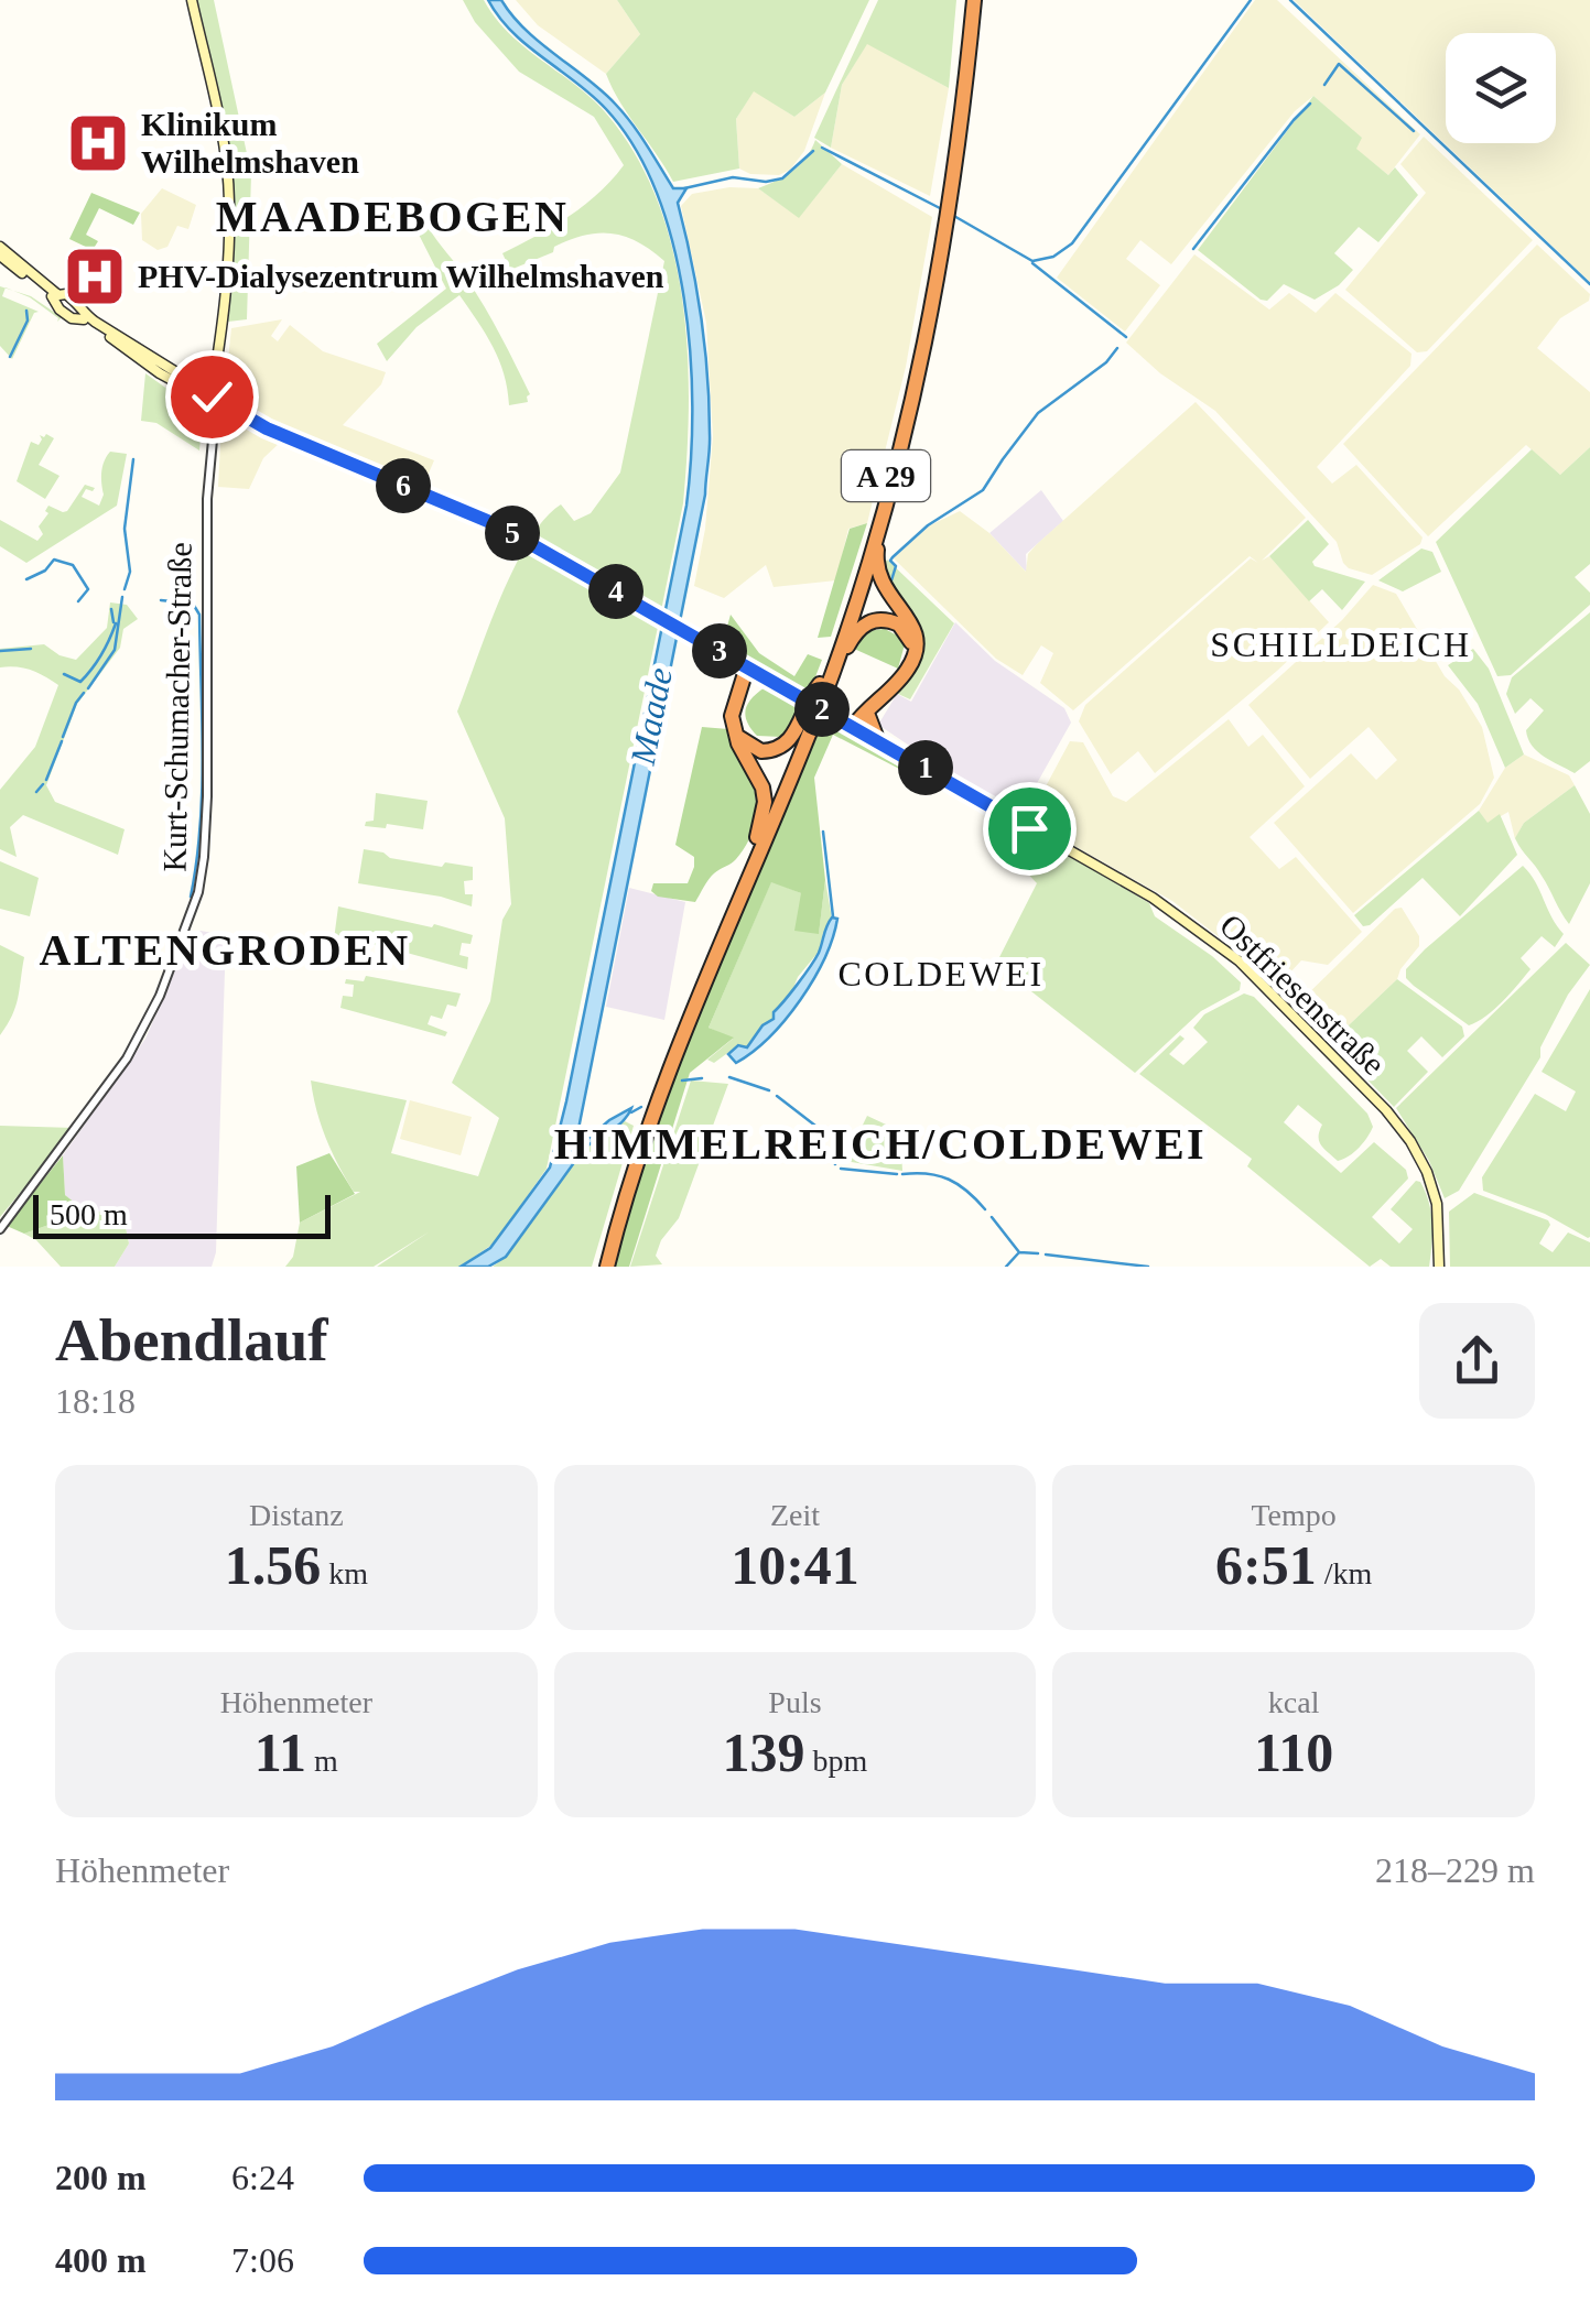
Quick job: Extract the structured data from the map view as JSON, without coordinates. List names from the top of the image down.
{
  "streets": {
    "highway": ["A 29"],
    "main road": ["Kurt-Schumacher-Straße", "Ostfriesenstraße"]
  },
  "districts": [
    "MAADEBOGEN",
    "SCHILLDEICH",
    "ALTENGRODEN",
    "COLDEWEI",
    "HIMMELREICH/COLDEWEI"
  ],
  "water": ["Maade"],
  "places": {
    "hospital": ["Klinikum Wilhelmshaven", "PHV-Dialysezentrum Wilhelmshaven"]
  },
  "scale_bar": "500 m",
  "page": {
    "pins": [
      "6",
      "5",
      "4",
      "3",
      "2",
      "1"
    ],
    "scale": "500 m",
    "heading": ["Abendlauf", "18:18"],
    "stats": [
      ["Distanz", "1.56 km"],
      ["Zeit", "10:41"],
      ["Tempo", "6:51 /km"],
      ["Höhenmeter", "11 m"],
      ["Puls", "139 bpm"],
      ["kcal", "110"]
    ],
    "chart": ["Höhenmeter", "218–229 m"],
    "list": [
      {
        "name": "200 m",
        "note": "6:24"
      },
      {
        "name": "400 m",
        "note": "7:06"
      }
    ]
  }
}
